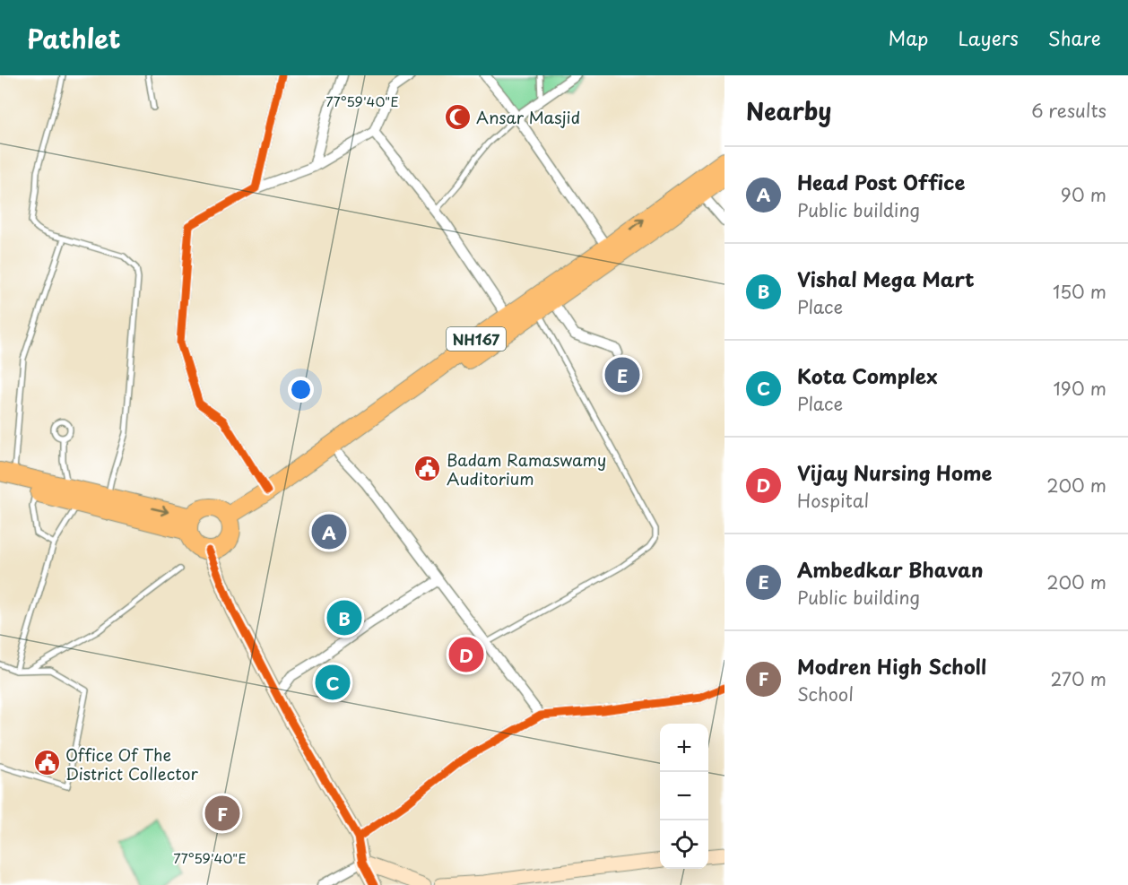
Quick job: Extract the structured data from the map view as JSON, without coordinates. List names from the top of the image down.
{
  "streets": {
    "highway": ["NH167"]
  },
  "places": {
    "mosque": ["Ansar Masjid"],
    "public building": ["Badam Ramaswamy Auditorium", "Office Of The District Collector"]
  },
  "page": {
    "header": "Pathlet",
    "nav": ["Map", "Layers", "Share"],
    "heading": ["Nearby", "6 results"],
    "list": [
      {
        "mark": "A",
        "name": "Head Post Office",
        "note": "Public building",
        "value": "90 m"
      },
      {
        "mark": "B",
        "name": "Vishal Mega Mart",
        "note": "Place",
        "value": "150 m"
      },
      {
        "mark": "C",
        "name": "Kota Complex",
        "note": "Place",
        "value": "190 m"
      },
      {
        "mark": "D",
        "name": "Vijay Nursing Home",
        "note": "Hospital",
        "value": "200 m"
      },
      {
        "mark": "E",
        "name": "Ambedkar Bhavan",
        "note": "Public building",
        "value": "200 m"
      },
      {
        "mark": "F",
        "name": "Modren High Scholl",
        "note": "School",
        "value": "270 m"
      }
    ],
    "pins": [
      "E",
      "A",
      "B",
      "D",
      "C",
      "F"
    ],
    "map_buttons": ["+", "−"]
  },
  "coordinates": ["77°59'40\"E"]
}
